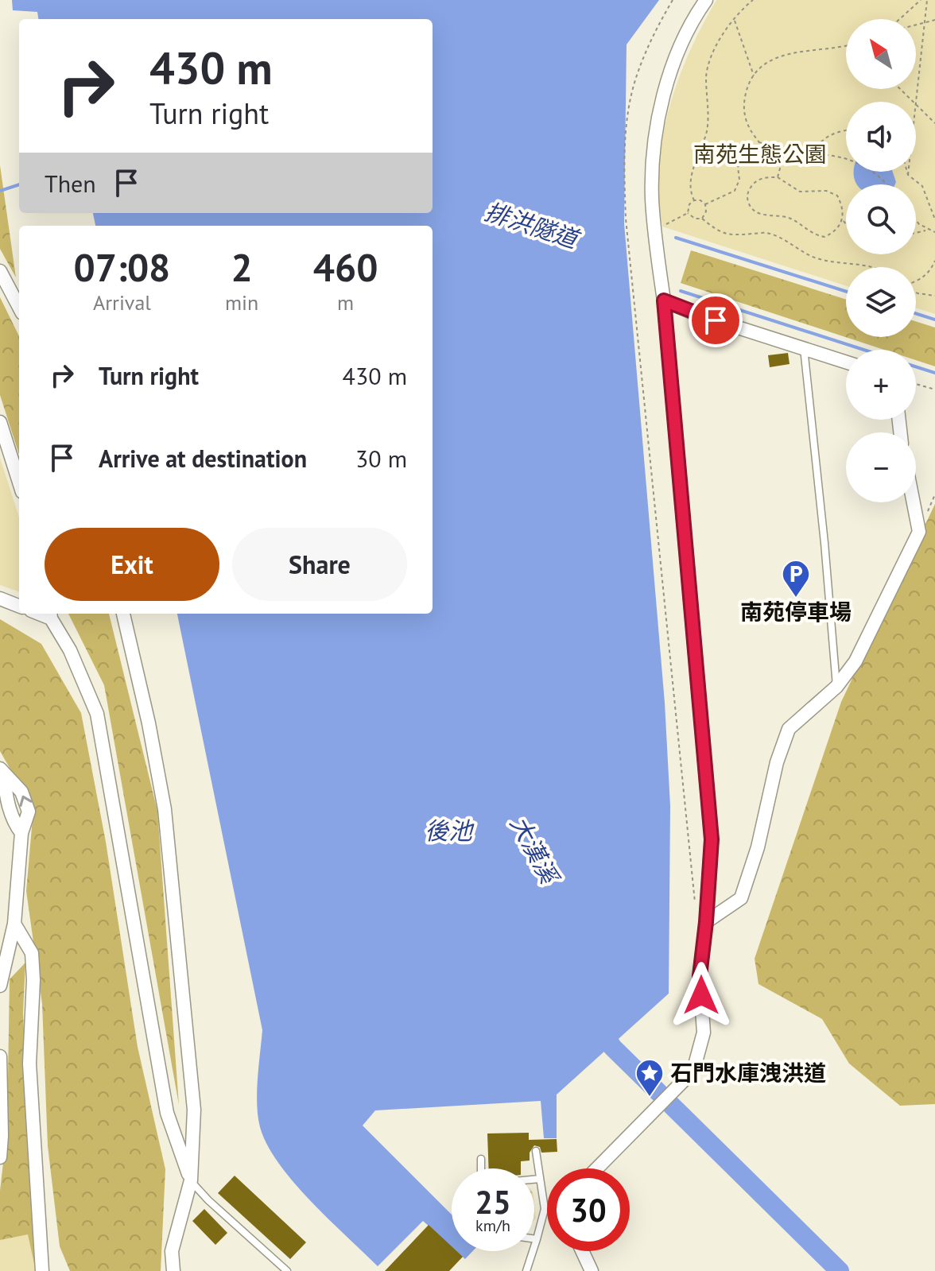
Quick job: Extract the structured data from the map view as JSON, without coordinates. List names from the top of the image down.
{
  "water": ["排洪隧道", "後池", "大漢溪"],
  "parks": ["南苑生態公園"],
  "places": {
    "parking": ["南苑停車場"],
    "place": ["石門水庫洩洪道"]
  },
  "north": "top left",
  "page": {
    "map_buttons": ["+", "−"],
    "turn": ["430 m", "Turn right"],
    "then": "Then",
    "eta": [
      "07:08",
      "Arrival",
      "2",
      "min",
      "460",
      "m"
    ],
    "list": [
      {
        "name": "Turn right",
        "value": "430 m"
      },
      {
        "name": "Arrive at destination",
        "value": "30 m"
      }
    ],
    "buttons": ["Exit", "Share"],
    "speed": "25 km/h",
    "limit": "30"
  }
}
